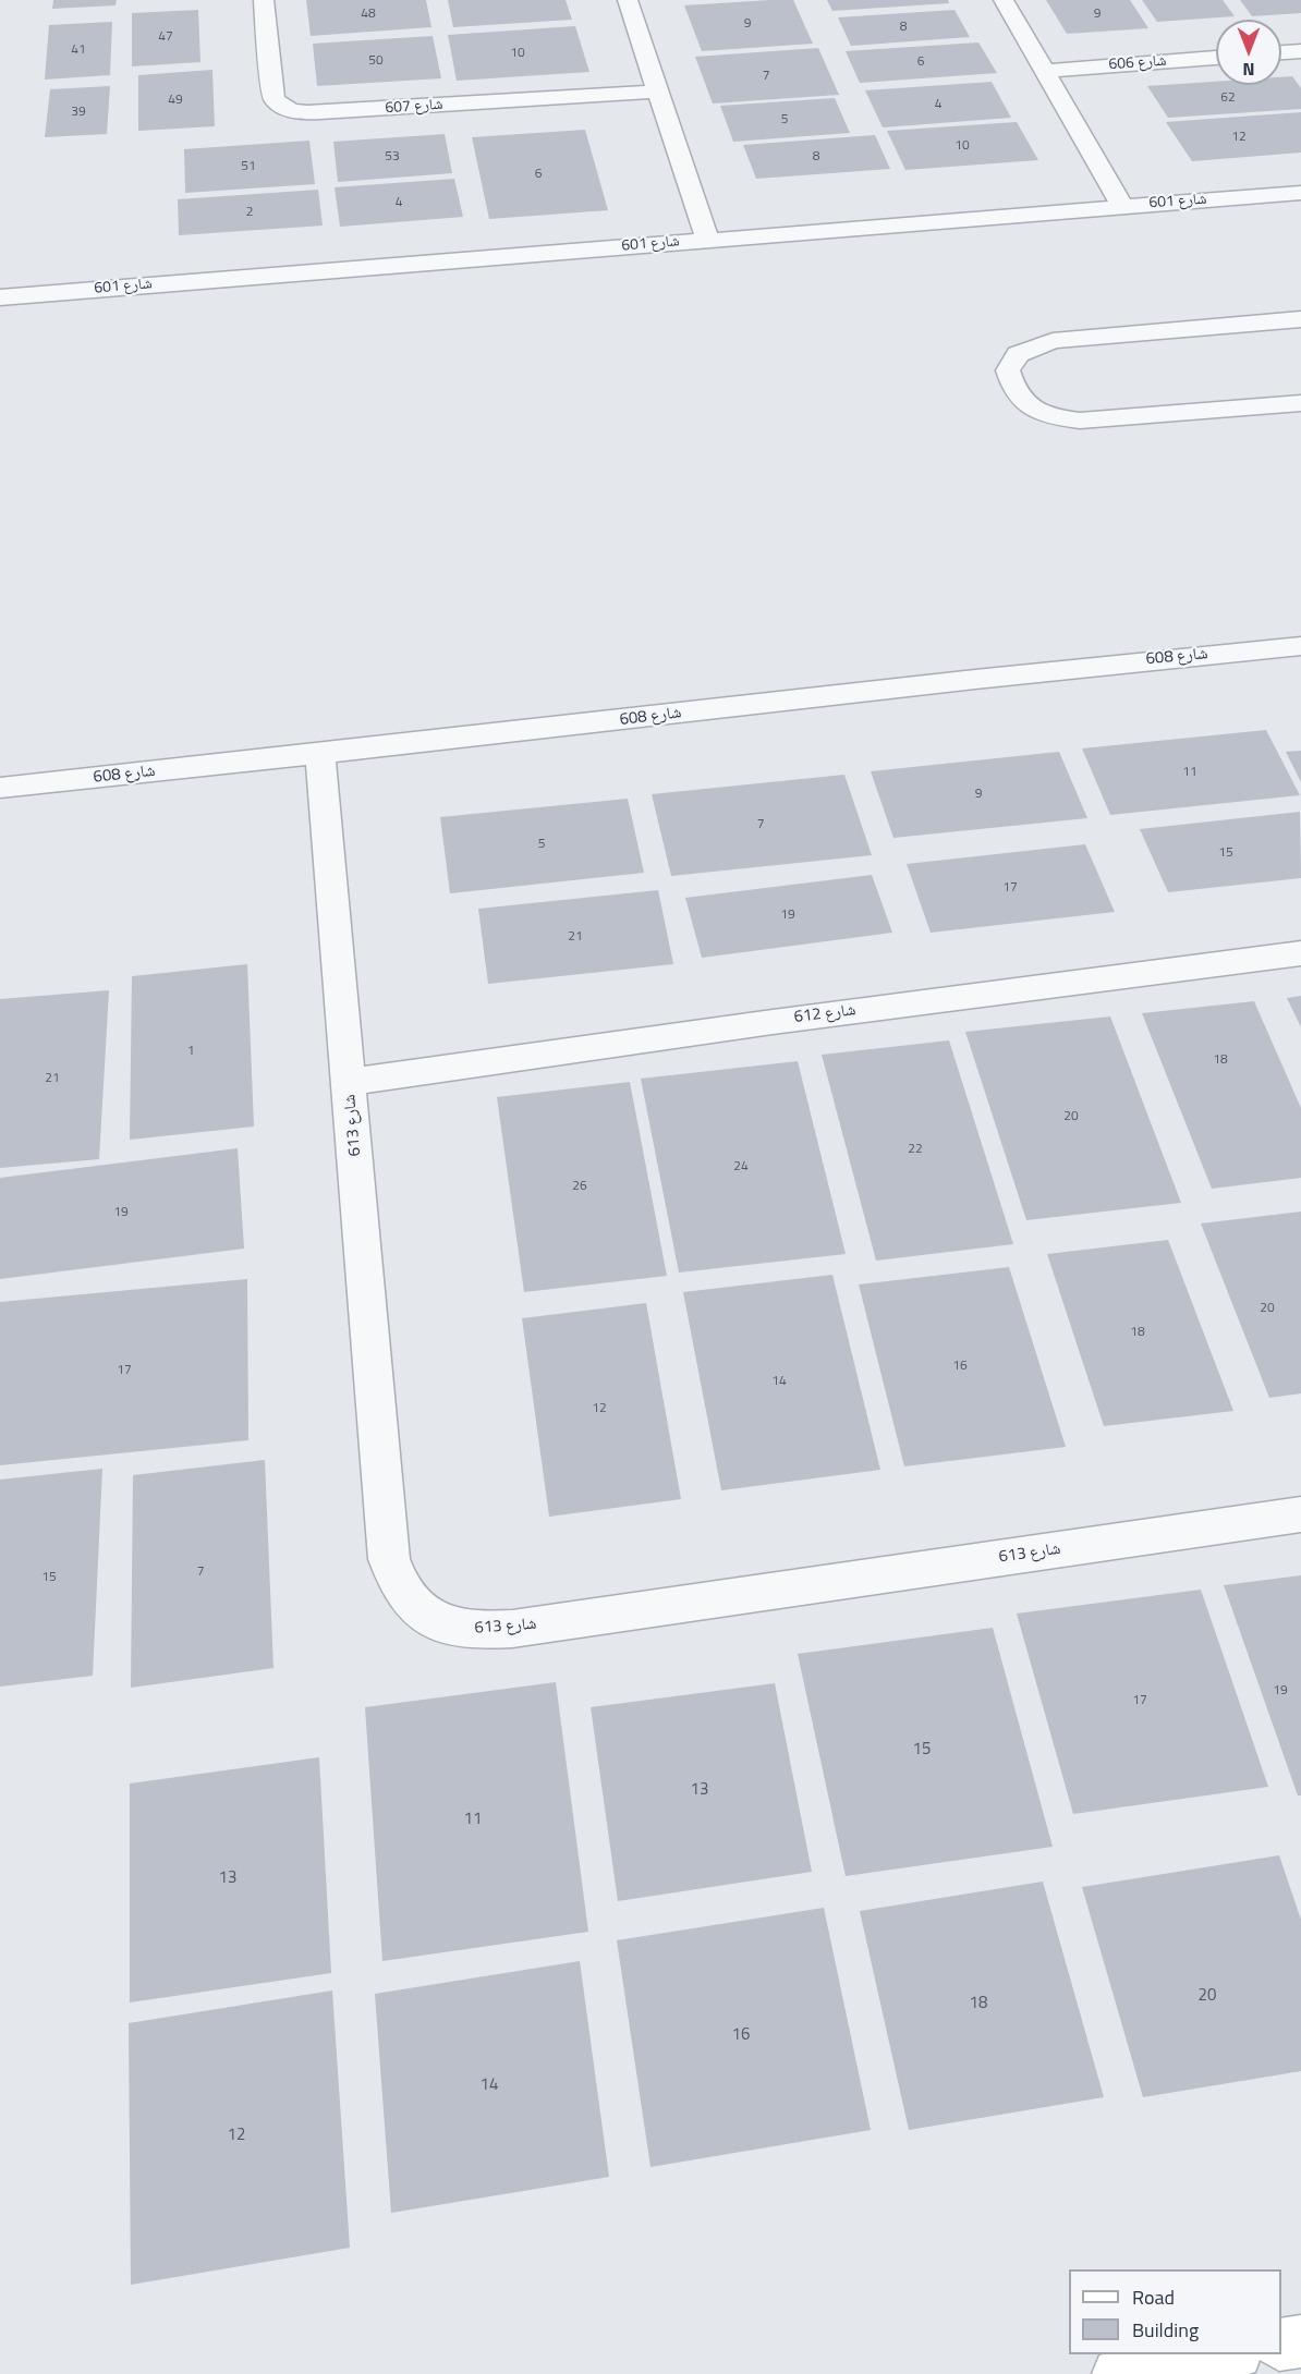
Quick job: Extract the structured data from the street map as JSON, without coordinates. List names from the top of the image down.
{
  "streets": {
    "street": [
      "شارع 606",
      "شارع 607",
      "شارع 601",
      "شارع 608",
      "شارع 612",
      "شارع 613"
    ]
  },
  "crossings": [
    ["شارع 608", "شارع 613"],
    ["شارع 612", "شارع 613"]
  ],
  "house_numbers": [
    "48",
    "9",
    "9",
    "8",
    "47",
    "41",
    "10",
    "50",
    "6",
    "7",
    "62",
    "49",
    "4",
    "39",
    "5",
    "12",
    "10",
    "53",
    "8",
    "51",
    "6",
    "4",
    "2",
    "11",
    "9",
    "7",
    "5",
    "15",
    "17",
    "19",
    "21",
    "1",
    "18",
    "21",
    "20",
    "22",
    "24",
    "26",
    "19",
    "20",
    "18",
    "16",
    "17",
    "14",
    "12",
    "7",
    "15",
    "19",
    "17",
    "15",
    "13",
    "11",
    "13",
    "20",
    "18",
    "16",
    "14",
    "12"
  ],
  "legend": ["Road", "Building"],
  "north": "bottom"
}
